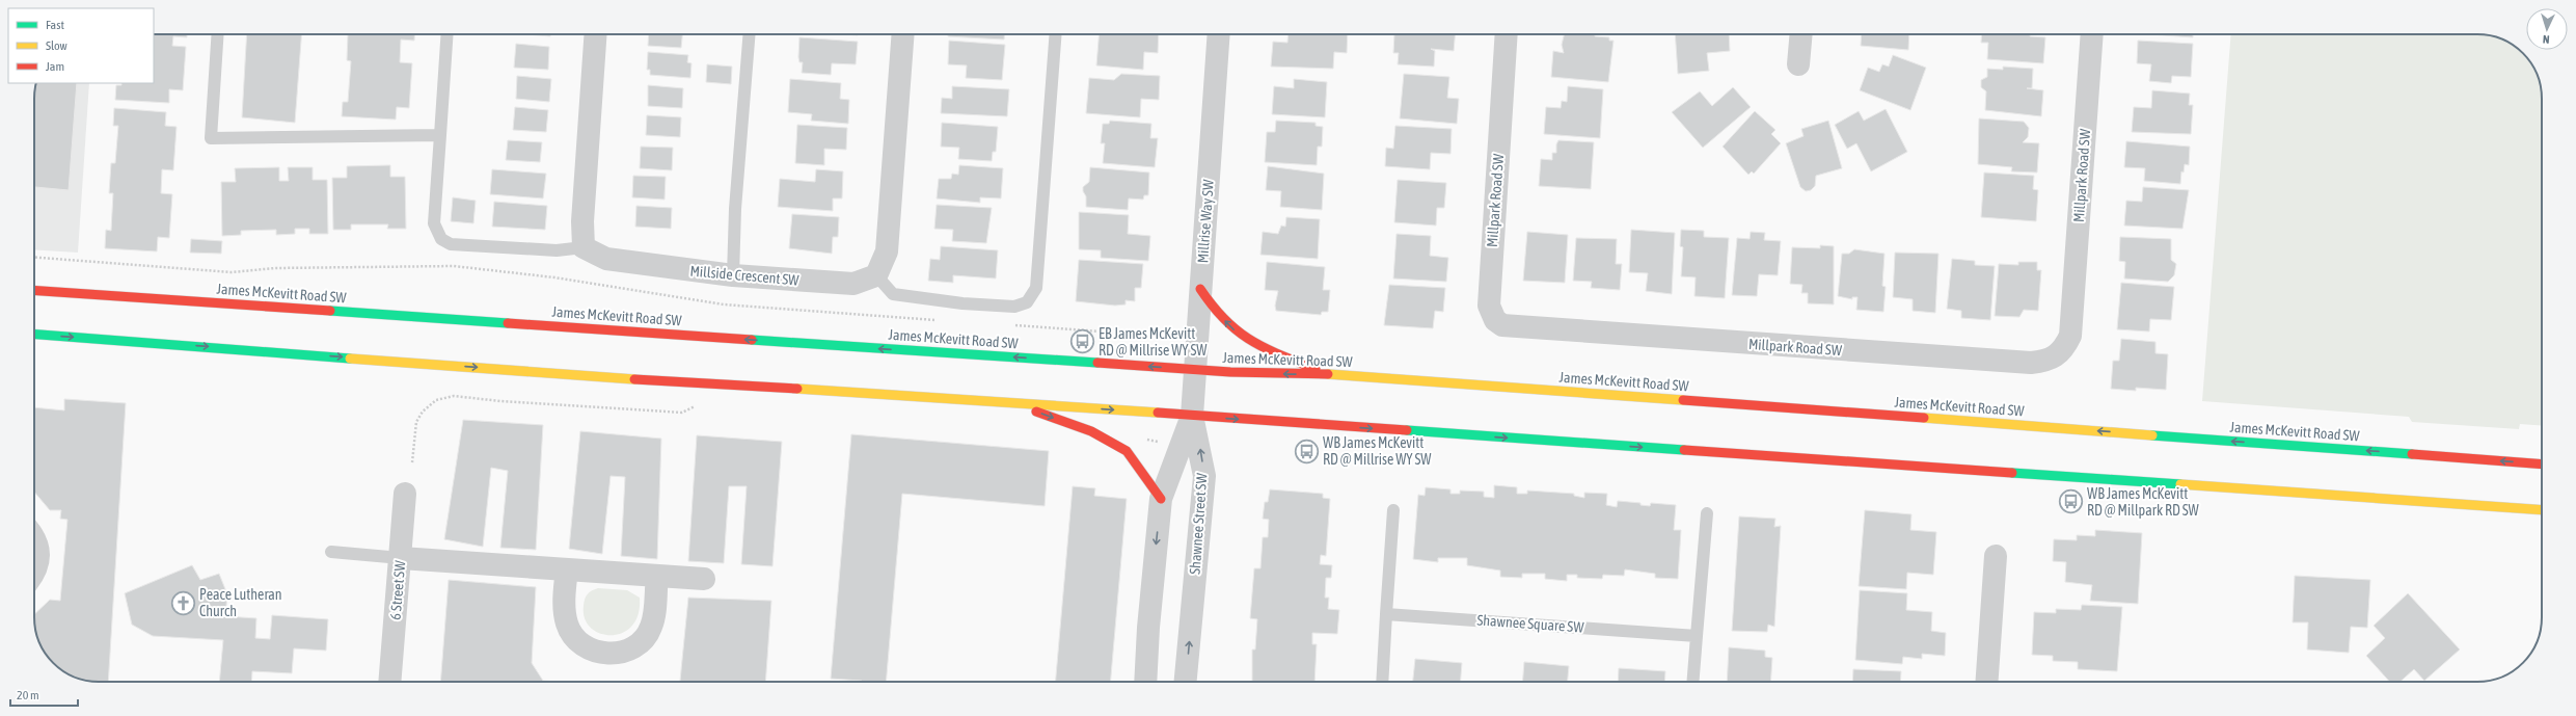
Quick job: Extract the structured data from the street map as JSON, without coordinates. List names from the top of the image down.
{
  "streets": {
    "main road": ["James McKevitt Road SW"],
    "street": [
      "Millpark Road SW",
      "Millrise Way SW",
      "Millside Crescent SW",
      "Shawnee Street SW",
      "6 Street SW"
    ],
    "lane": ["Shawnee Square SW"]
  },
  "crossings": [
    ["Millrise Way SW", "James McKevitt Road SW"],
    ["Millrise Way SW", "Shawnee Street SW"]
  ],
  "places": {
    "bus stop": ["EB James McKevitt RD @ Millrise WY SW", "WB James McKevitt RD @ Millrise WY SW", "WB James McKevitt RD @ Millpark RD SW"],
    "church": ["Peace Lutheran Church"]
  },
  "legend": ["Fast", "Slow", "Jam"],
  "scale_bar": "20 m",
  "north": "bottom"
}
